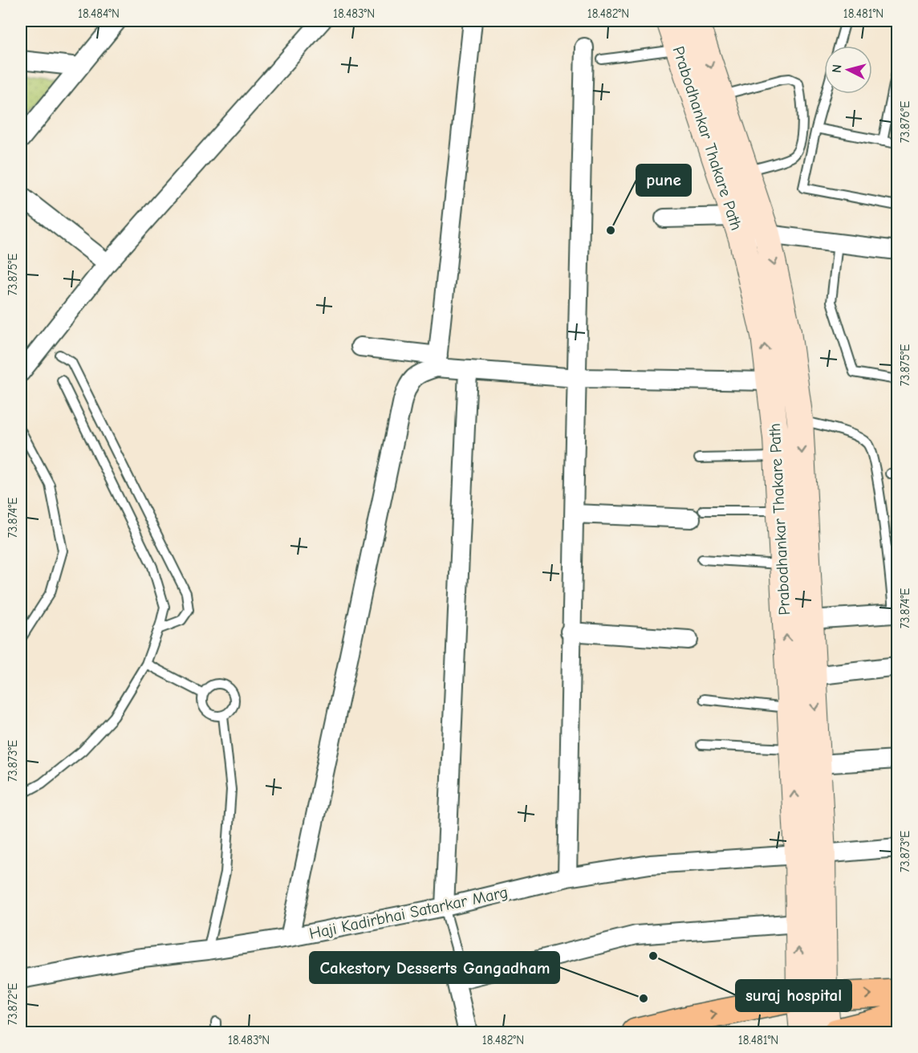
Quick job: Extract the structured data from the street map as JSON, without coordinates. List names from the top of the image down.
{
  "streets": {
    "main road": ["Prabodhankar Thakare Path"],
    "street": ["Haji Kadirbhai Satarkar Marg"]
  },
  "crossings": [
    ["Prabodhankar Thakare Path", "Haji Kadirbhai Satarkar Marg"]
  ],
  "places": ["pune", "suraj hospital", "Cakestory Desserts Gangadham"],
  "north": "left",
  "coordinates": [
    "18.484°N",
    "18.483°N",
    "18.482°N",
    "18.481°N",
    "73.876°E",
    "73.875°E",
    "73.874°E",
    "73.873°E",
    "73.872°E"
  ]
}
